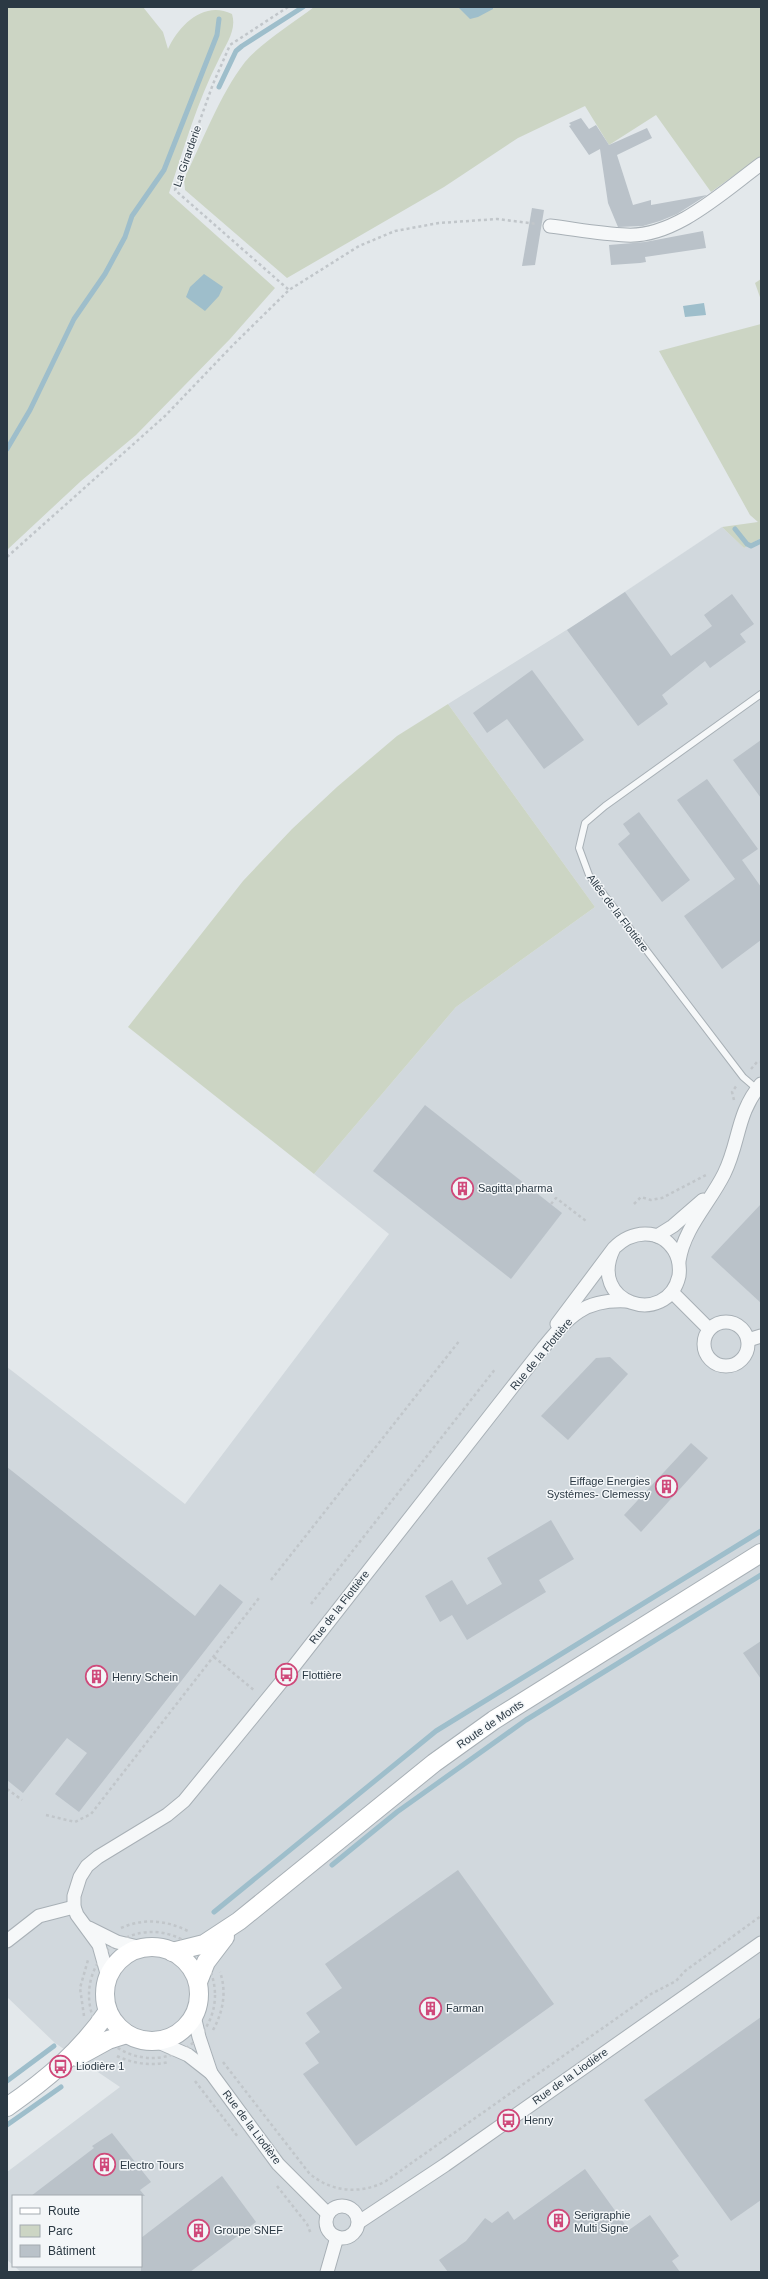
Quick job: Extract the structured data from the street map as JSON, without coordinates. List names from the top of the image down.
{
  "streets": {
    "main road": ["Route de Monts"],
    "street": ["Rue de la Flottière", "Rue de la Liodière"],
    "lane": ["Allée de la Flottière"],
    "path": ["La Girarderie"]
  },
  "crossings": [
    ["Route de Monts", "Rue de la Liodière"]
  ],
  "places": {
    "building": [
      "Sagitta pharma",
      "Eiffage Energies Systémes- Clemessy",
      "Henry Schein",
      "Farman",
      "Electro Tours",
      "Serigraphie Multi Signe",
      "Groupe SNEF"
    ],
    "bus stop": ["Flottière", "Liodière 1", "Henry"]
  },
  "legend": ["Route", "Parc", "Bâtiment"]
}
